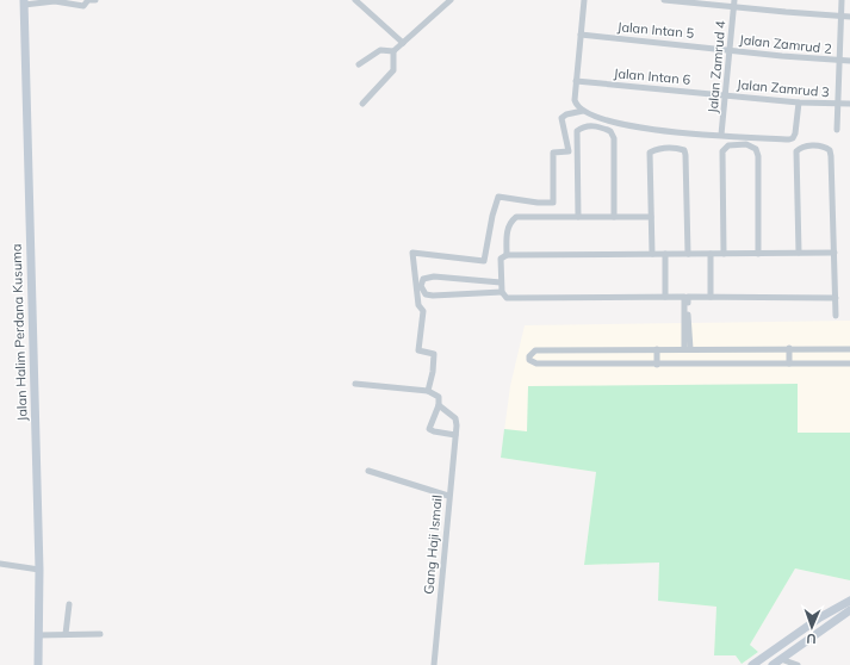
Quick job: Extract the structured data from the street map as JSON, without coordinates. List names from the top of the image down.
{
  "streets": {
    "main road": ["Jalan Halim Perdana Kusuma"],
    "street": [
      "Jalan Intan 5",
      "Jalan Zamrud 2",
      "Jalan Zamrud 4",
      "Jalan Intan 6",
      "Jalan Zamrud 3",
      "Gang Haji Ismail"
    ]
  },
  "crossings": [
    ["Jalan Intan 5", "Jalan Zamrud 2"],
    ["Jalan Intan 5", "Jalan Zamrud 4"],
    ["Jalan Zamrud 2", "Jalan Zamrud 4"],
    ["Jalan Zamrud 2", "Jalan Zamrud 3"],
    ["Jalan Zamrud 4", "Jalan Intan 6"],
    ["Jalan Zamrud 4", "Jalan Zamrud 3"],
    ["Jalan Intan 6", "Jalan Zamrud 3"]
  ],
  "north": "bottom"
}
